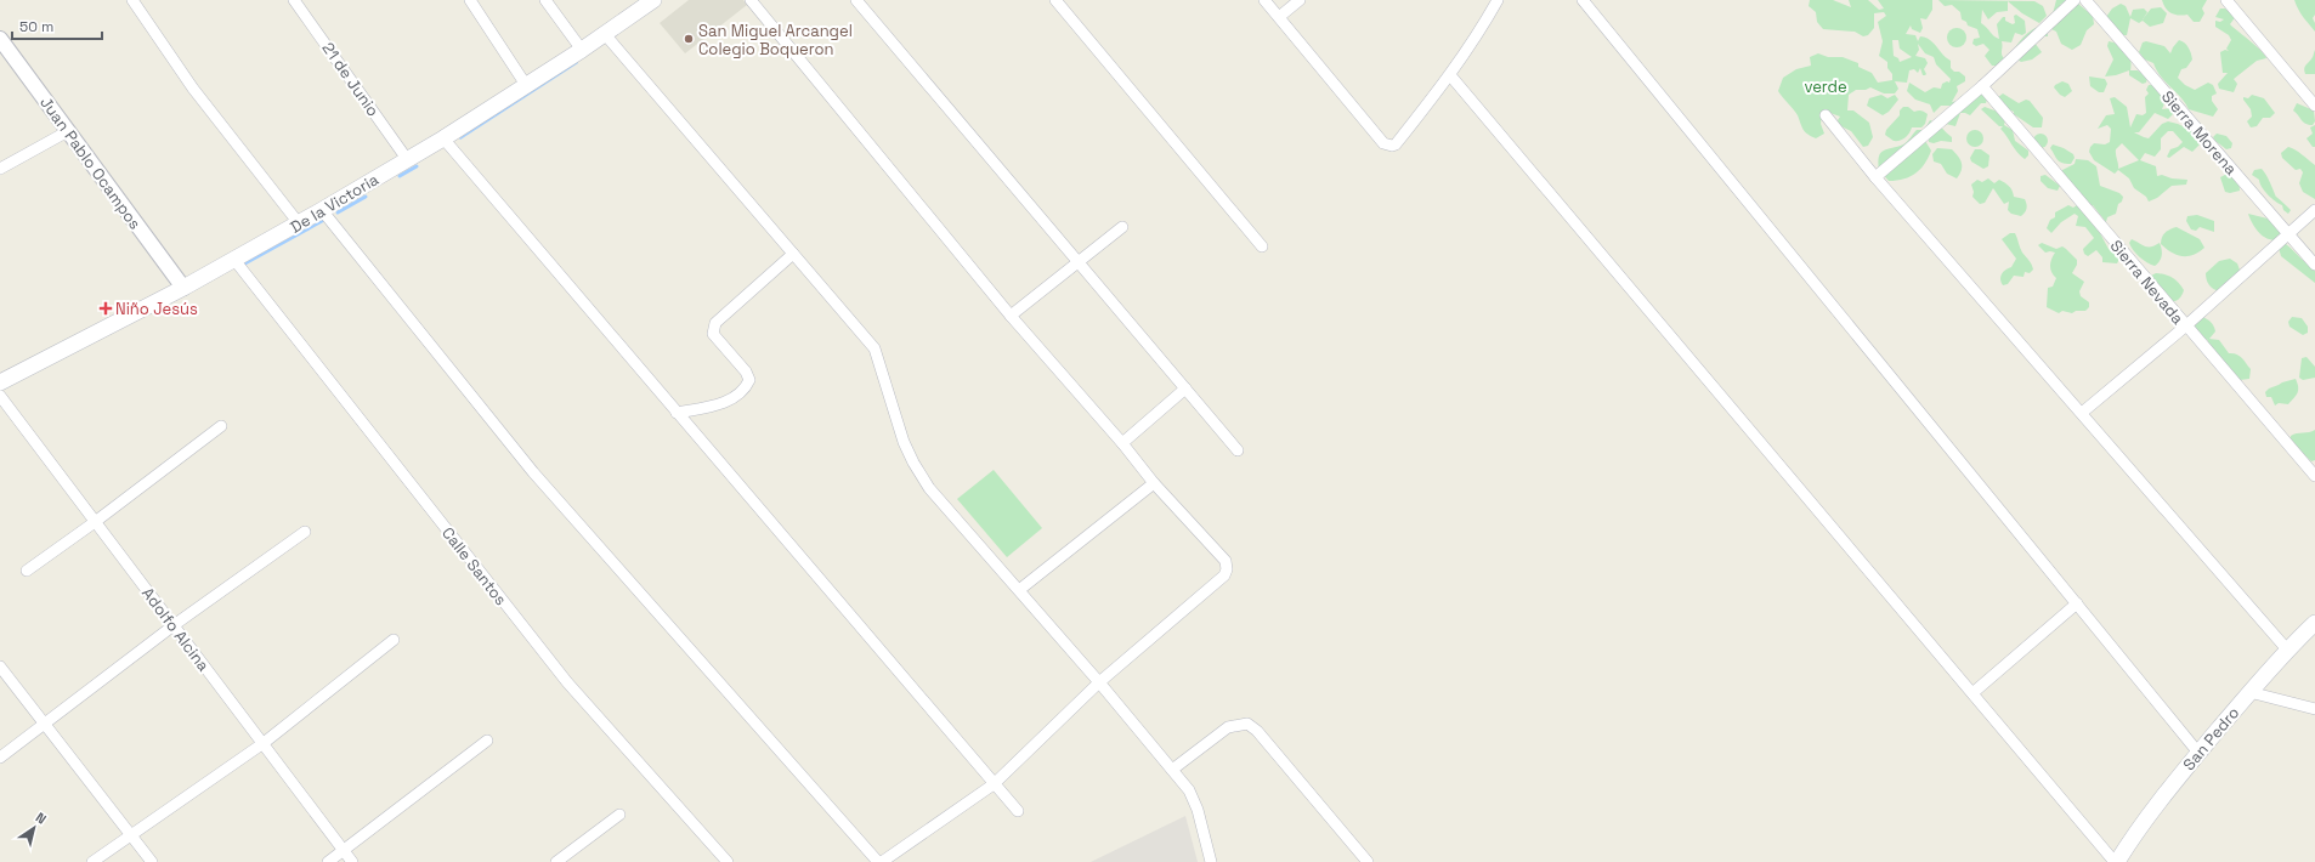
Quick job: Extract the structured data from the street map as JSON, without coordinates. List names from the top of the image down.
{
  "streets": {
    "main road": ["De la Victoria", "San Pedro"],
    "street": [
      "21 de Junio",
      "Sierra Morena",
      "Juan Pablo Ocampos",
      "Sierra Nevada",
      "Calle Santos",
      "Adolfo Alcina"
    ]
  },
  "crossings": [
    ["21 de Junio", "De la Victoria"],
    ["Juan Pablo Ocampos", "De la Victoria"],
    ["De la Victoria", "Calle Santos"]
  ],
  "parks": ["verde"],
  "places": {
    "other": ["San Miguel Arcangel Colegio Boqueron"],
    "health": ["Niño Jesús"]
  },
  "scale_bar": "50 m",
  "north": "top right"
}
